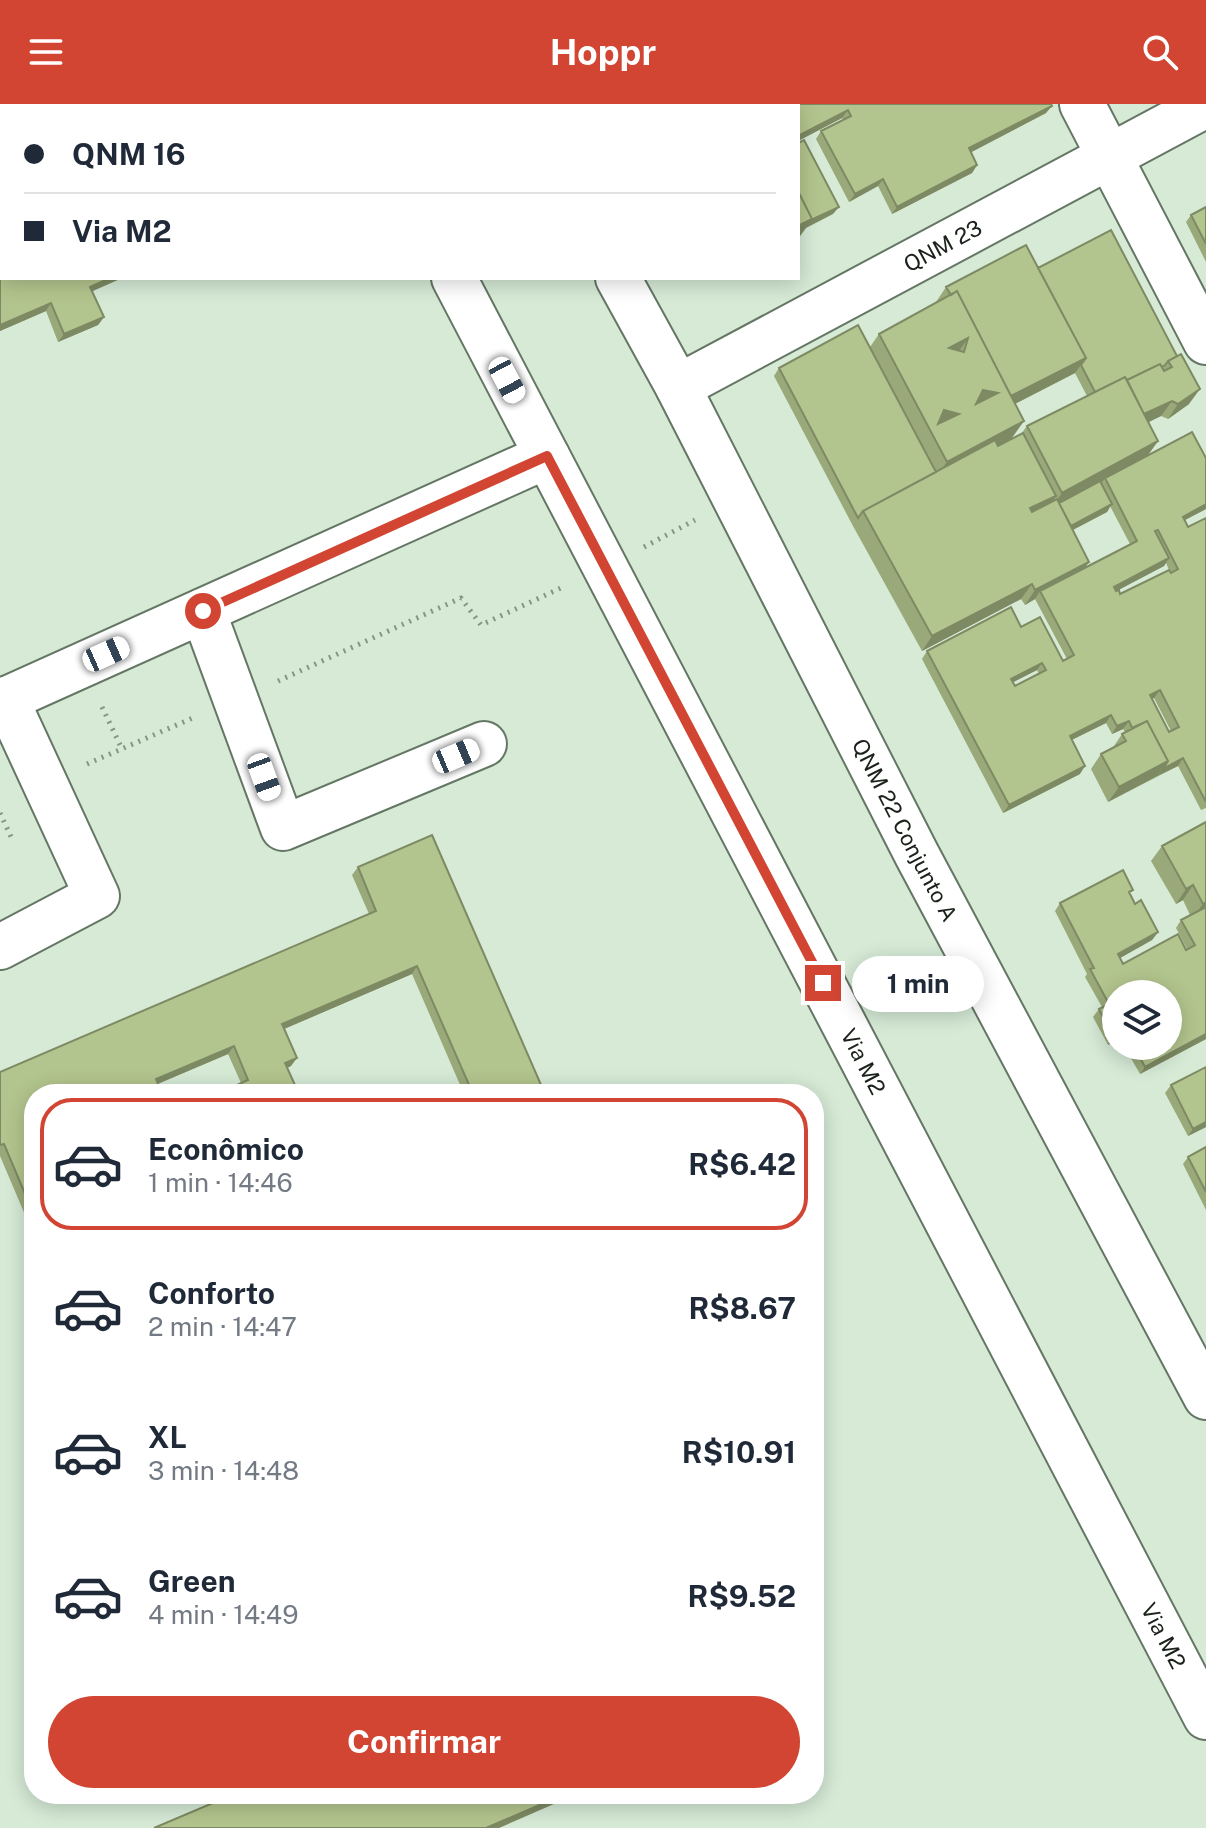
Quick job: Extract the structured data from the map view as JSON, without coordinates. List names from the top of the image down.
{
  "streets": {
    "main road": ["QNM 23", "QNM 22 Conjunto A", "Via M2"]
  },
  "crossings": [
    ["QNM 23", "QNM 22 Conjunto A"]
  ],
  "page": {
    "header": "Hoppr",
    "banner": ["QNM 16", "Via M2"],
    "bubble": "1 min",
    "list": [
      {
        "name": "Econômico",
        "note": "1 min · 14:46",
        "value": "R$6.42"
      },
      {
        "name": "Conforto",
        "note": "2 min · 14:47",
        "value": "R$8.67"
      },
      {
        "name": "XL",
        "note": "3 min · 14:48",
        "value": "R$10.91"
      },
      {
        "name": "Green",
        "note": "4 min · 14:49",
        "value": "R$9.52"
      }
    ],
    "buttons": "Confirmar"
  }
}
